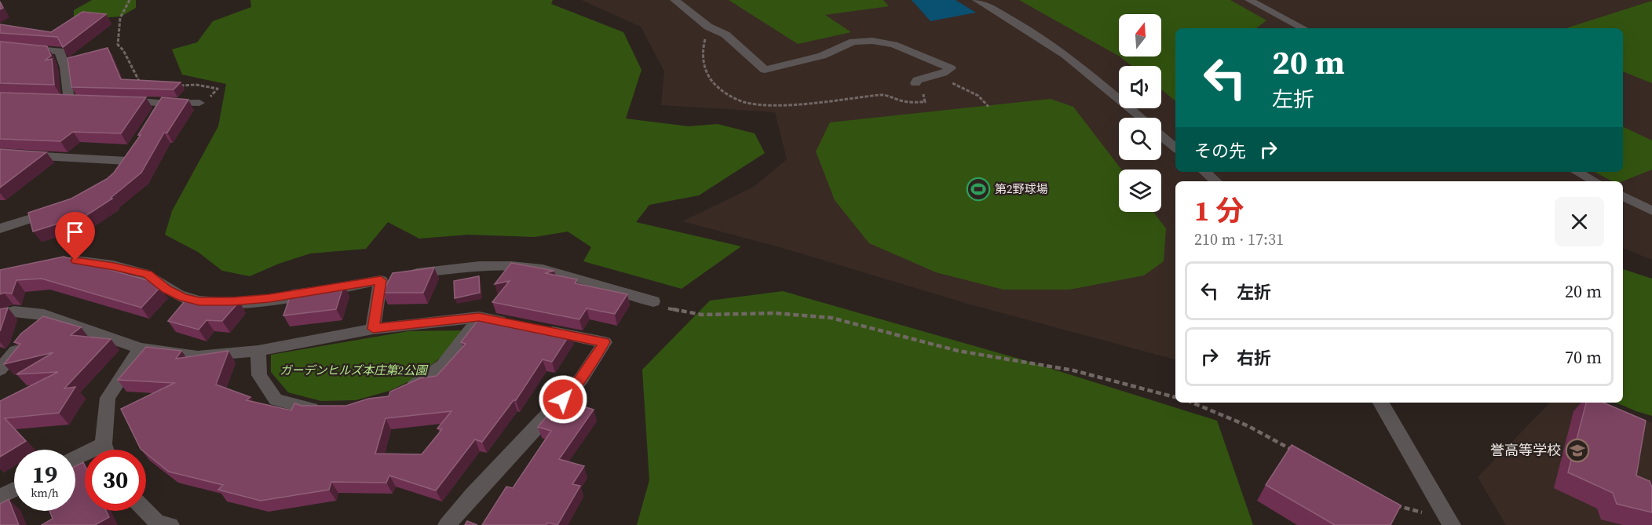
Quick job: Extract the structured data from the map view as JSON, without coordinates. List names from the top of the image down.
{
  "parks": ["ガーデンヒルズ本庄第2公園"],
  "places": {
    "sports": ["第2野球場"],
    "school or university": ["誉高等学校"]
  },
  "north": "top",
  "page": {
    "turn": ["20 m", "左折"],
    "then": "その先",
    "heading": ["1 分", "210 m · 17:31"],
    "list": [
      {
        "name": "左折",
        "value": "20 m"
      },
      {
        "name": "右折",
        "value": "70 m"
      }
    ],
    "speed": "19 km/h",
    "limit": "30"
  }
}
